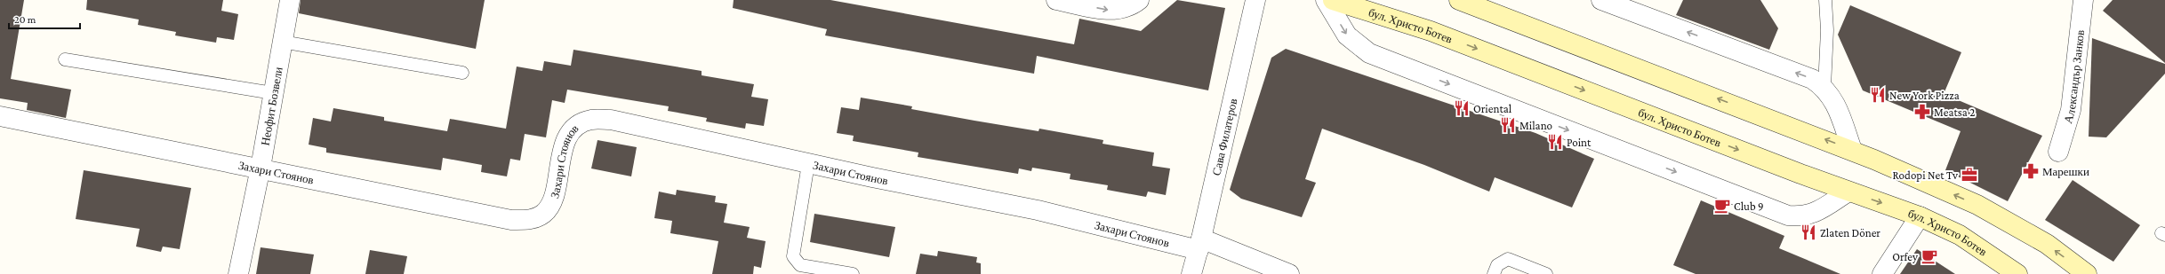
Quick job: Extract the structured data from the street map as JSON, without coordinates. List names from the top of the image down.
{
  "streets": {
    "main road": ["бул. Христо Ботев"],
    "street": [
      "Александър Занков",
      "Неофит Бозвели",
      "Сава Филатеров",
      "Захари Стоянов"
    ]
  },
  "crossings": [
    ["Неофит Бозвели", "Захари Стоянов"],
    ["Сава Филатеров", "Захари Стоянов"]
  ],
  "places": {
    "restaurant": [
      "New York Pizza",
      "Oriental",
      "Milano",
      "Point",
      "Zlaten Döner"
    ],
    "pharmacy": ["Meatsa 2", "Марешки"],
    "office": ["Rodopi Net Tv"],
    "cafe": ["Club 9", "Orfey"]
  },
  "scale_bar": "20 m"
}
